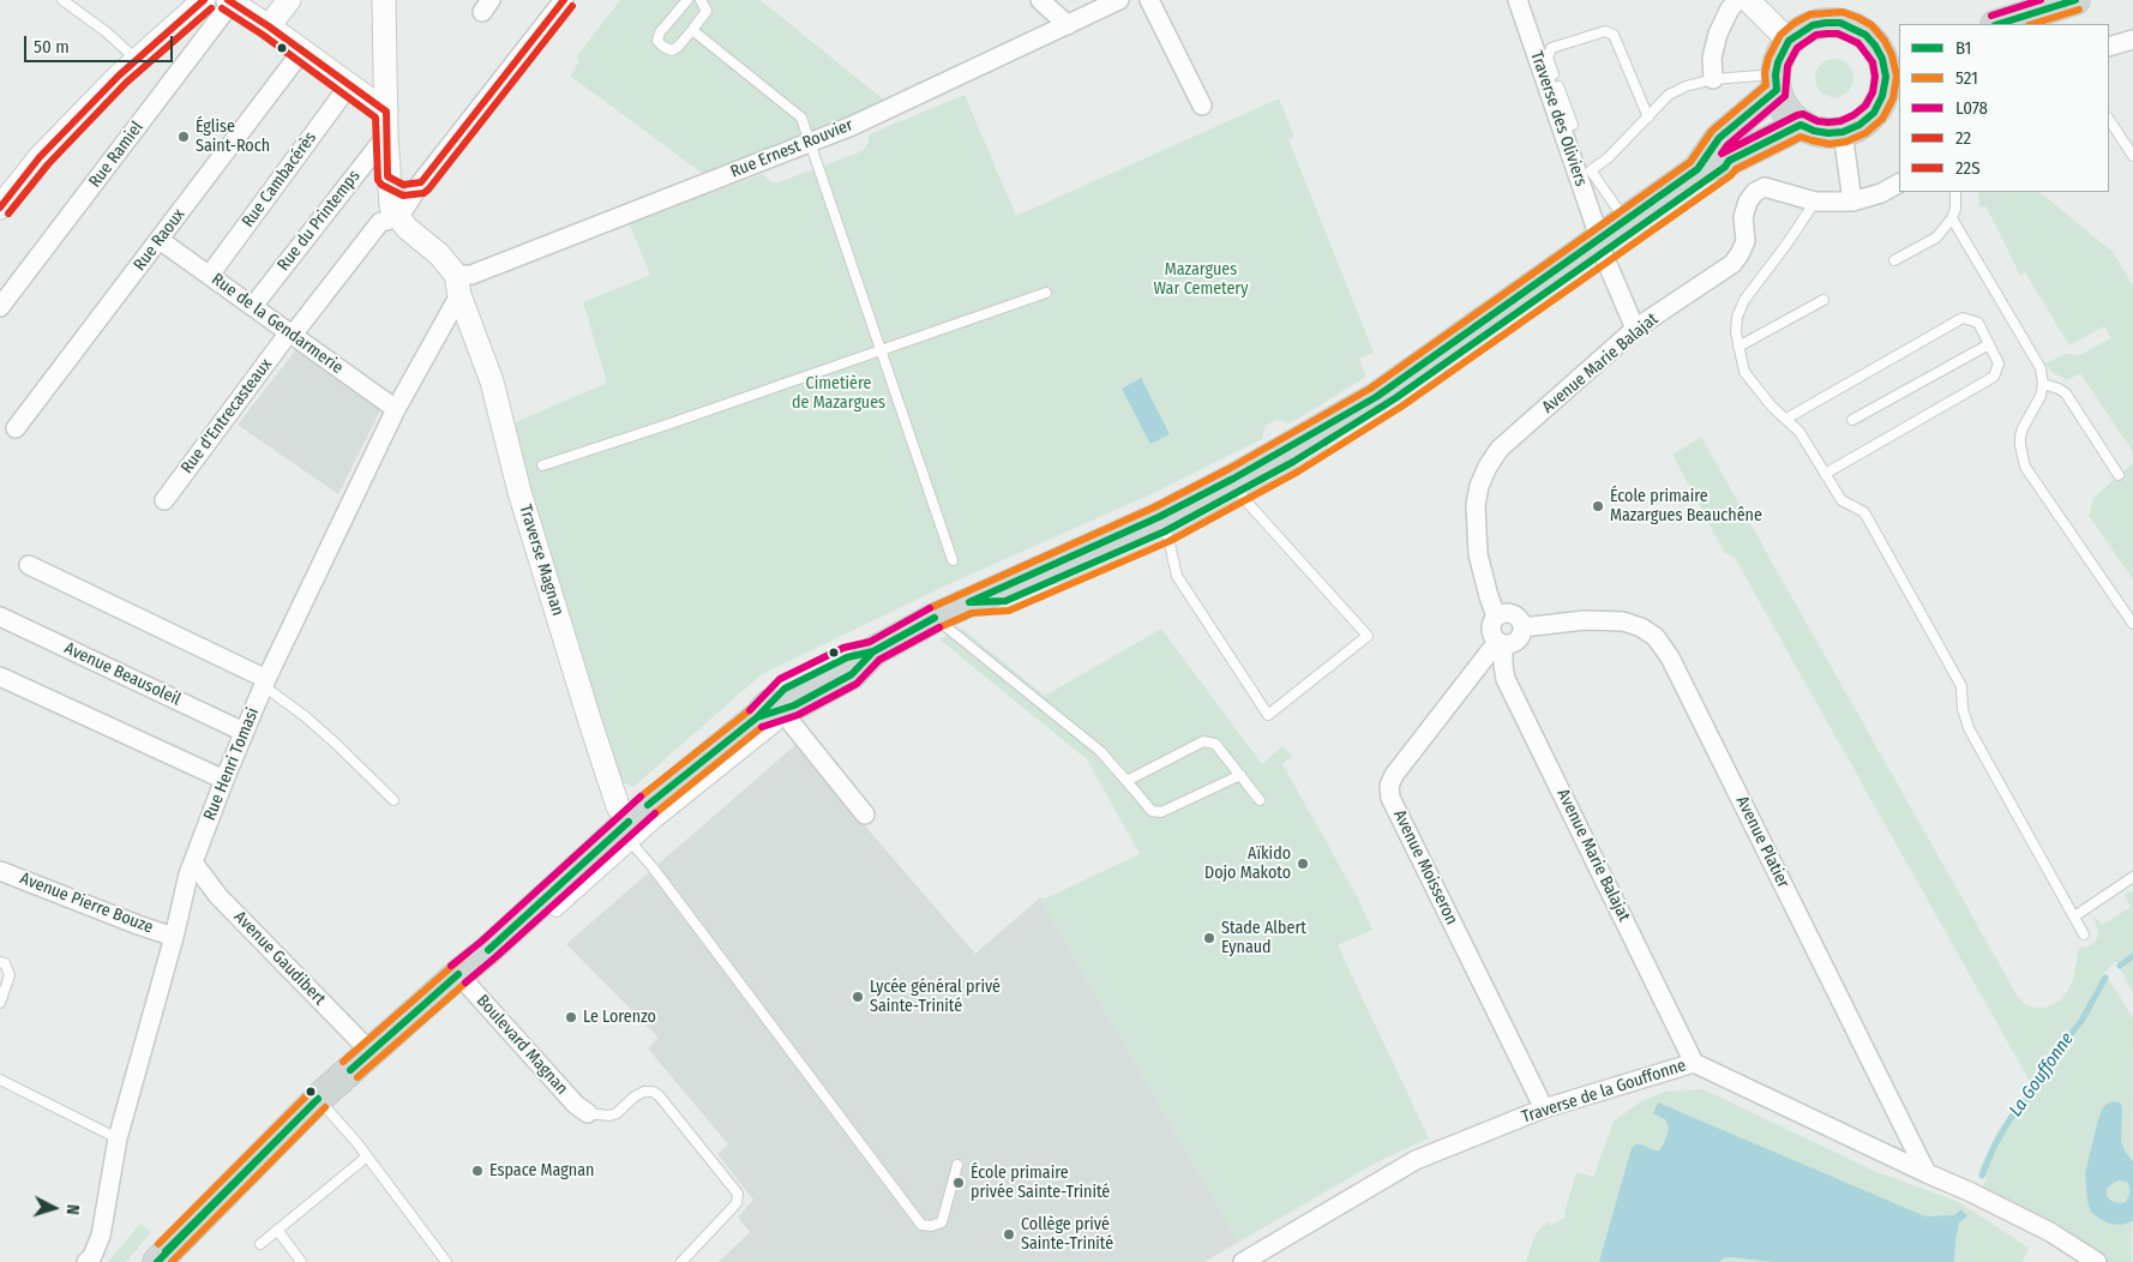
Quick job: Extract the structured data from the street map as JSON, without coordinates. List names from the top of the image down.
{
  "streets": {
    "street": [
      "Traverse des Oliviers",
      "Rue Ernest Rouvier",
      "Rue Ramiel",
      "Rue Cambacérès",
      "Rue du Printemps",
      "Rue Raoux",
      "Rue de la Gendarmerie",
      "Avenue Marie Balajat",
      "Rue d'Entrecasteaux",
      "Traverse Magnan",
      "Avenue Beausoleil",
      "Rue Henri Tomasi",
      "Avenue Platier",
      "Avenue Moisseron",
      "Avenue Pierre Bouze",
      "Avenue Gaudibert",
      "Boulevard Magnan",
      "Traverse de la Gouffonne"
    ]
  },
  "crossings": [
    ["Traverse des Oliviers", "Avenue Marie Balajat"],
    ["Rue Ernest Rouvier", "Traverse Magnan"],
    ["Rue Ernest Rouvier", "Rue Henri Tomasi"],
    ["Rue Cambacérès", "Rue de la Gendarmerie"],
    ["Rue du Printemps", "Rue de la Gendarmerie"],
    ["Rue Raoux", "Rue de la Gendarmerie"],
    ["Rue de la Gendarmerie", "Rue d'Entrecasteaux"],
    ["Rue de la Gendarmerie", "Rue Henri Tomasi"],
    ["Avenue Marie Balajat", "Avenue Platier"],
    ["Avenue Marie Balajat", "Avenue Moisseron"],
    ["Avenue Marie Balajat", "Traverse de la Gouffonne"],
    ["Rue d'Entrecasteaux", "Traverse Magnan"],
    ["Traverse Magnan", "Rue Henri Tomasi"],
    ["Avenue Beausoleil", "Rue Henri Tomasi"],
    ["Rue Henri Tomasi", "Avenue Pierre Bouze"],
    ["Rue Henri Tomasi", "Avenue Gaudibert"],
    ["Avenue Platier", "Avenue Moisseron"],
    ["Avenue Platier", "Traverse de la Gouffonne"],
    ["Avenue Moisseron", "Traverse de la Gouffonne"]
  ],
  "water": ["La Gouffonne"],
  "parks": ["Mazargues War Cemetery", "Cimetière de Mazargues"],
  "places": [
    "Église Saint-Roch",
    "École primaire Mazargues Beauchêne",
    "Aïkido Dojo Makoto",
    "Stade Albert Eynaud",
    "Lycée général privé Sainte-Trinité",
    "Le Lorenzo",
    "Espace Magnan",
    "École primaire privée Sainte-Trinité",
    "Collège privé Sainte-Trinité"
  ],
  "lines": [
    "transit line B1",
    "transit line L078",
    "transit line 22",
    "transit line 22S",
    "transit line 521"
  ],
  "legend": [
    "B1",
    "521",
    "L078",
    "22",
    "22S"
  ],
  "scale_bar": "50 m",
  "north": "right"
}
